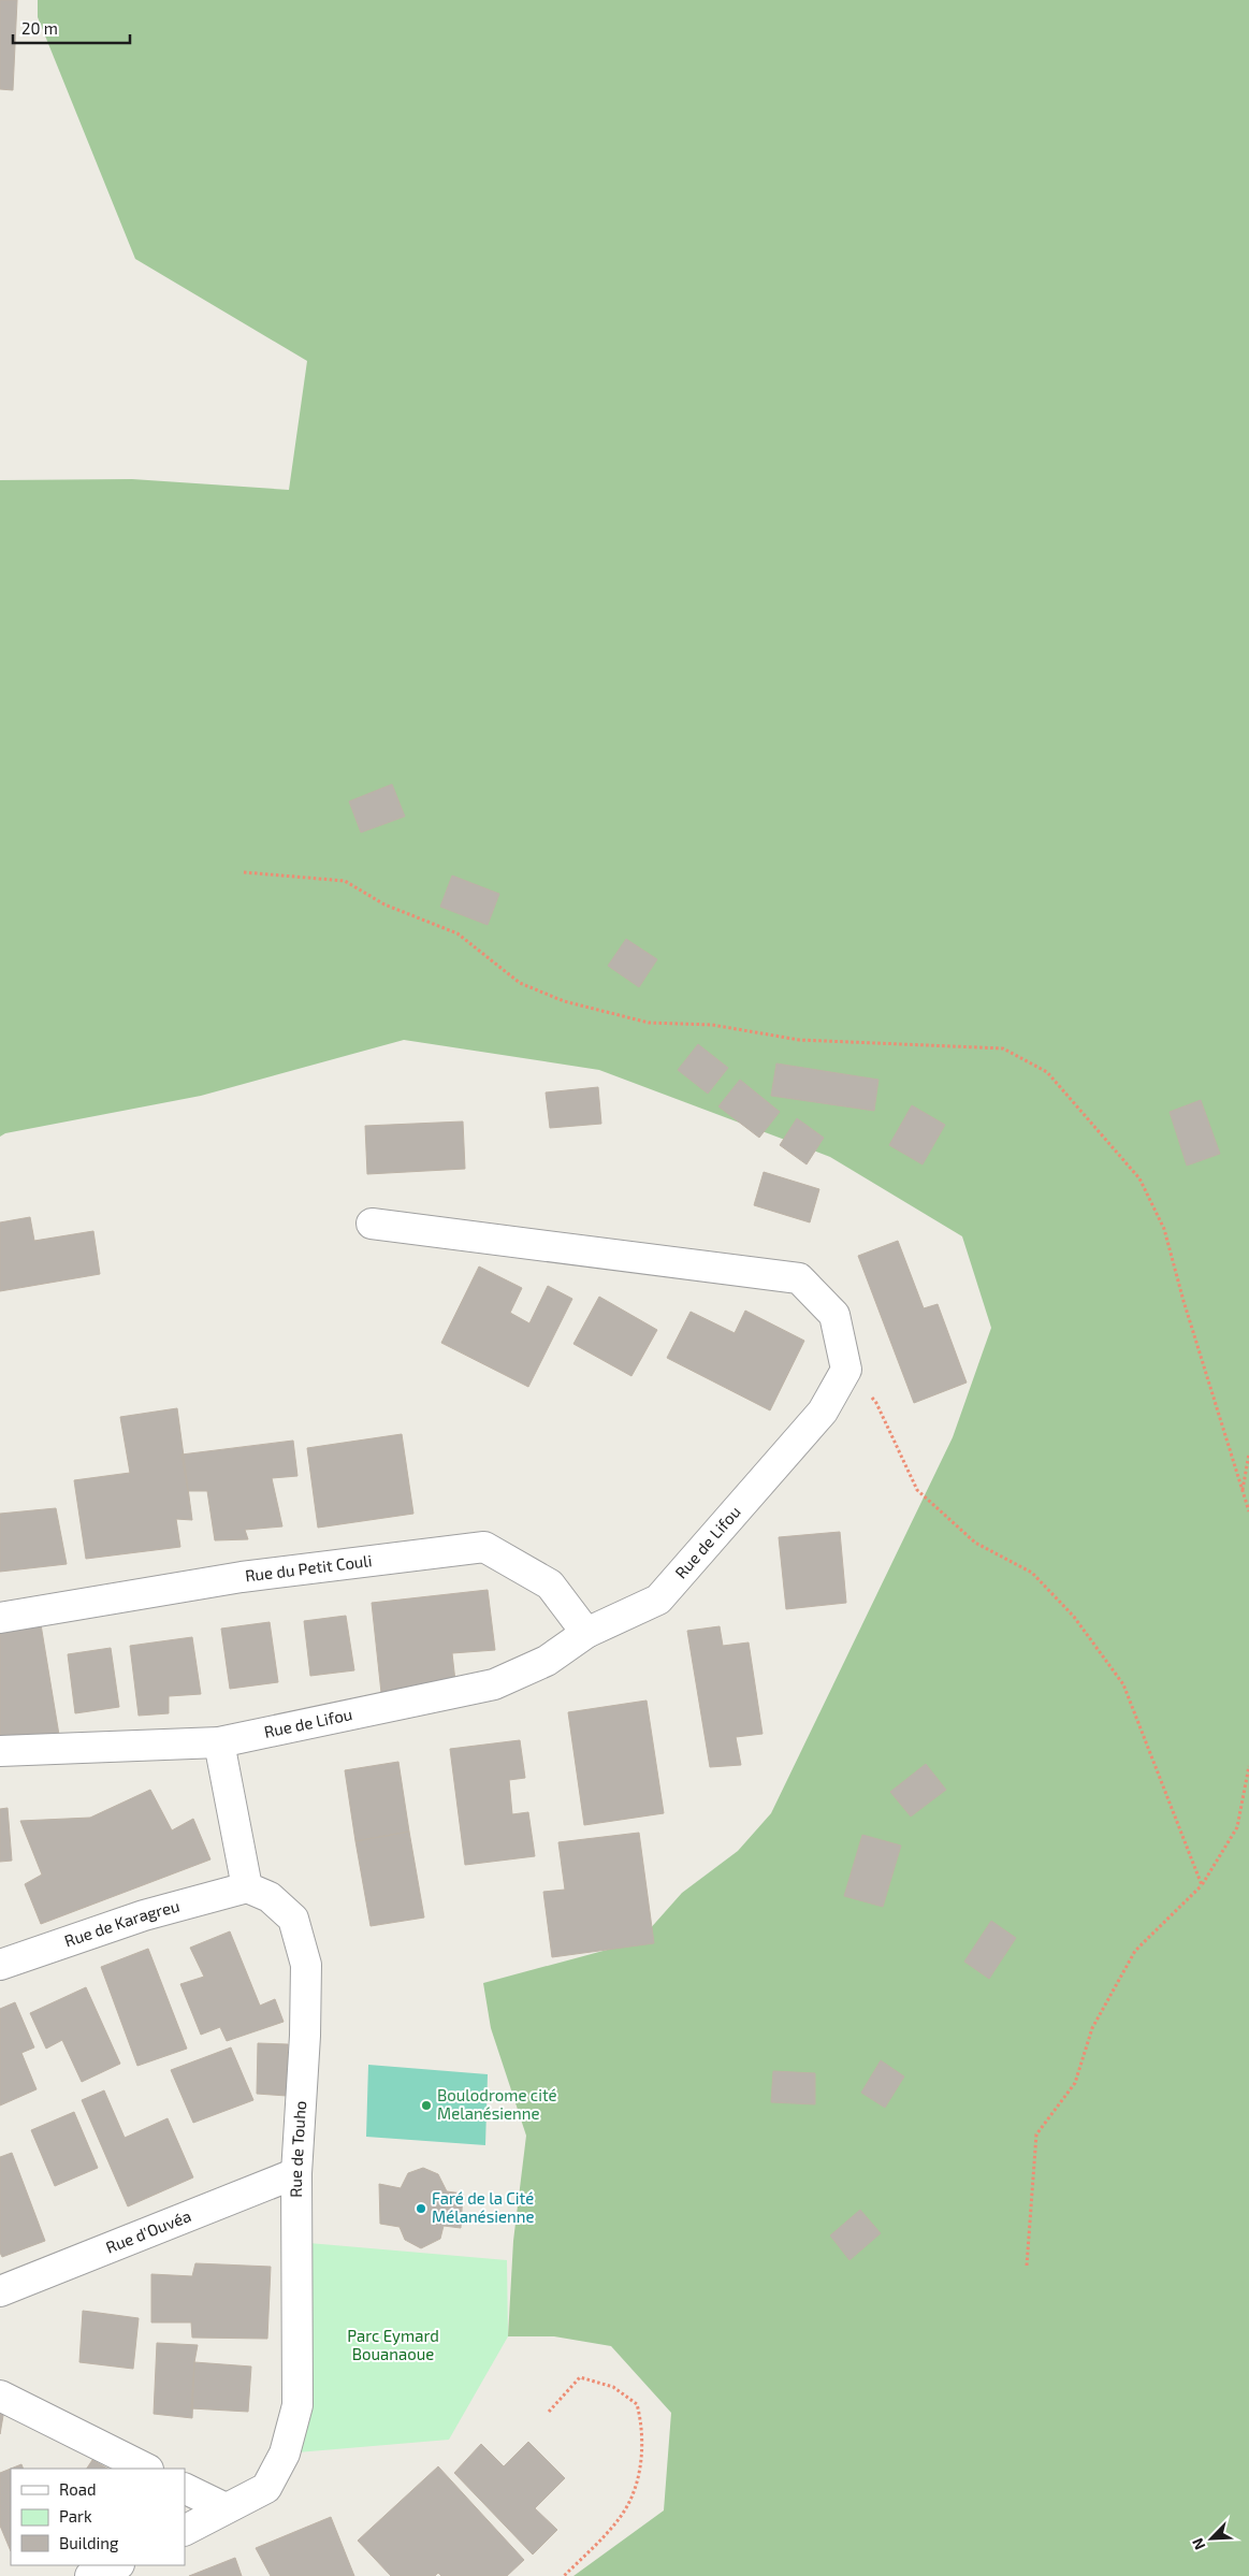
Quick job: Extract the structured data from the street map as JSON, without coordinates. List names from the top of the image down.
{
  "streets": {
    "street": [
      "Rue de Lifou",
      "Rue du Petit Couli",
      "Rue de Karagreu",
      "Rue de Touho",
      "Rue d'Ouvéa"
    ]
  },
  "crossings": [
    ["Rue de Lifou", "Rue du Petit Couli"],
    ["Rue de Karagreu", "Rue de Touho"],
    ["Rue de Touho", "Rue d'Ouvéa"]
  ],
  "parks": ["Parc Eymard Bouanaoue"],
  "places": ["Boulodrome cité Melanésienne", "Faré de la Cité Mélanésienne"],
  "legend": ["Road", "Park", "Building"],
  "scale_bar": "20 m",
  "north": "bottom left"
}
